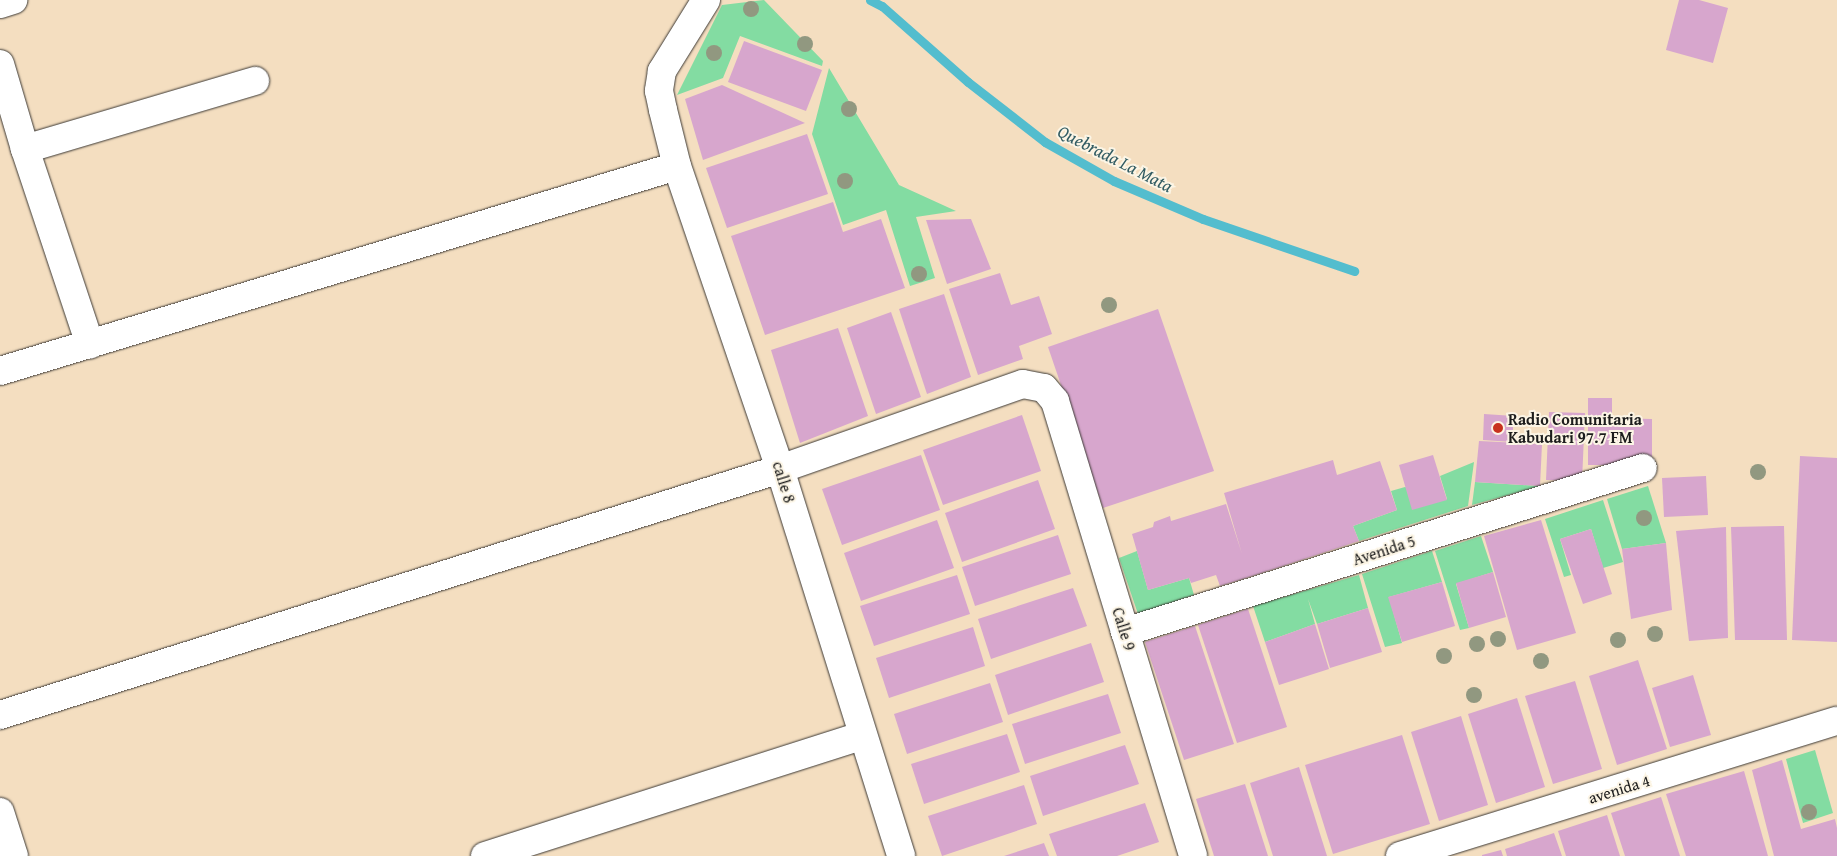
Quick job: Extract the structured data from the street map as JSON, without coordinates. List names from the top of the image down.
{
  "streets": {
    "street": [
      "calle 8",
      "Avenida 5",
      "Calle 9",
      "avenida 4"
    ]
  },
  "crossings": [
    ["calle 8", "Calle 9"],
    ["Avenida 5", "Calle 9"]
  ],
  "water": ["Quebrada La Mata"],
  "places": ["Radio Comunitaria Kabudari 97.7 FM"]
}
